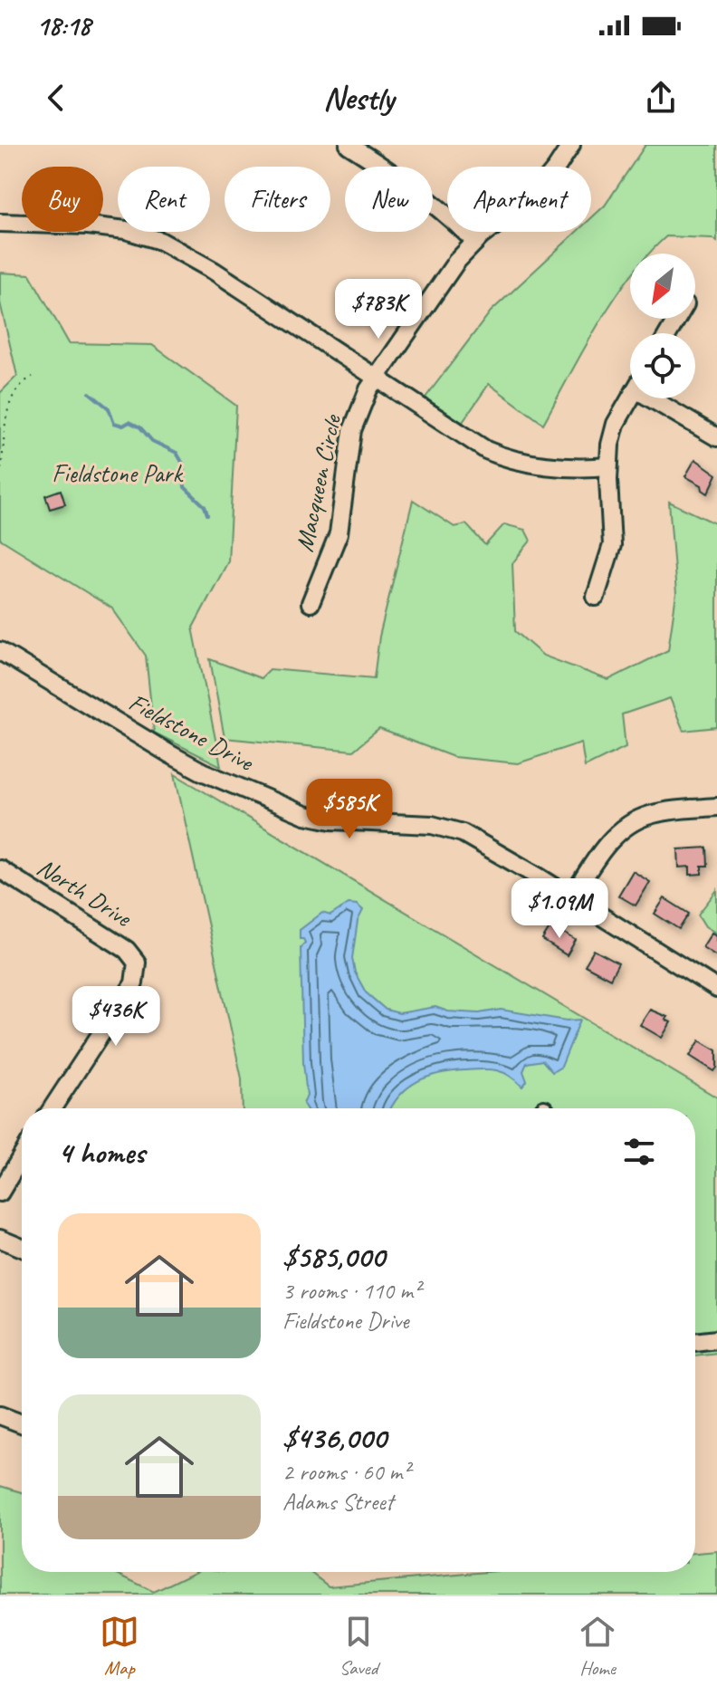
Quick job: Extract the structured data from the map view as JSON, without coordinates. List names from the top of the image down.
{
  "streets": {
    "street": ["Macqueen Circle", "Fieldstone Drive", "North Drive"]
  },
  "parks": ["Fieldstone Park"],
  "north": "bottom left",
  "page": {
    "status": "18:18",
    "header": "Nestly",
    "chip": [
      "Buy",
      "Rent",
      "Filters",
      "New",
      "Apartment"
    ],
    "price": [
      "$783K",
      "$585K",
      "$1.09M",
      "$436K"
    ],
    "heading": "4 homes",
    "list": [
      {
        "name": "$585,000",
        "note": "3 rooms · 110 m² · Fieldstone Drive"
      },
      {
        "name": "$436,000",
        "note": "2 rooms · 60 m² · Adams Street"
      }
    ],
    "tabs": ["Map", "Saved", "Home"]
  }
}
